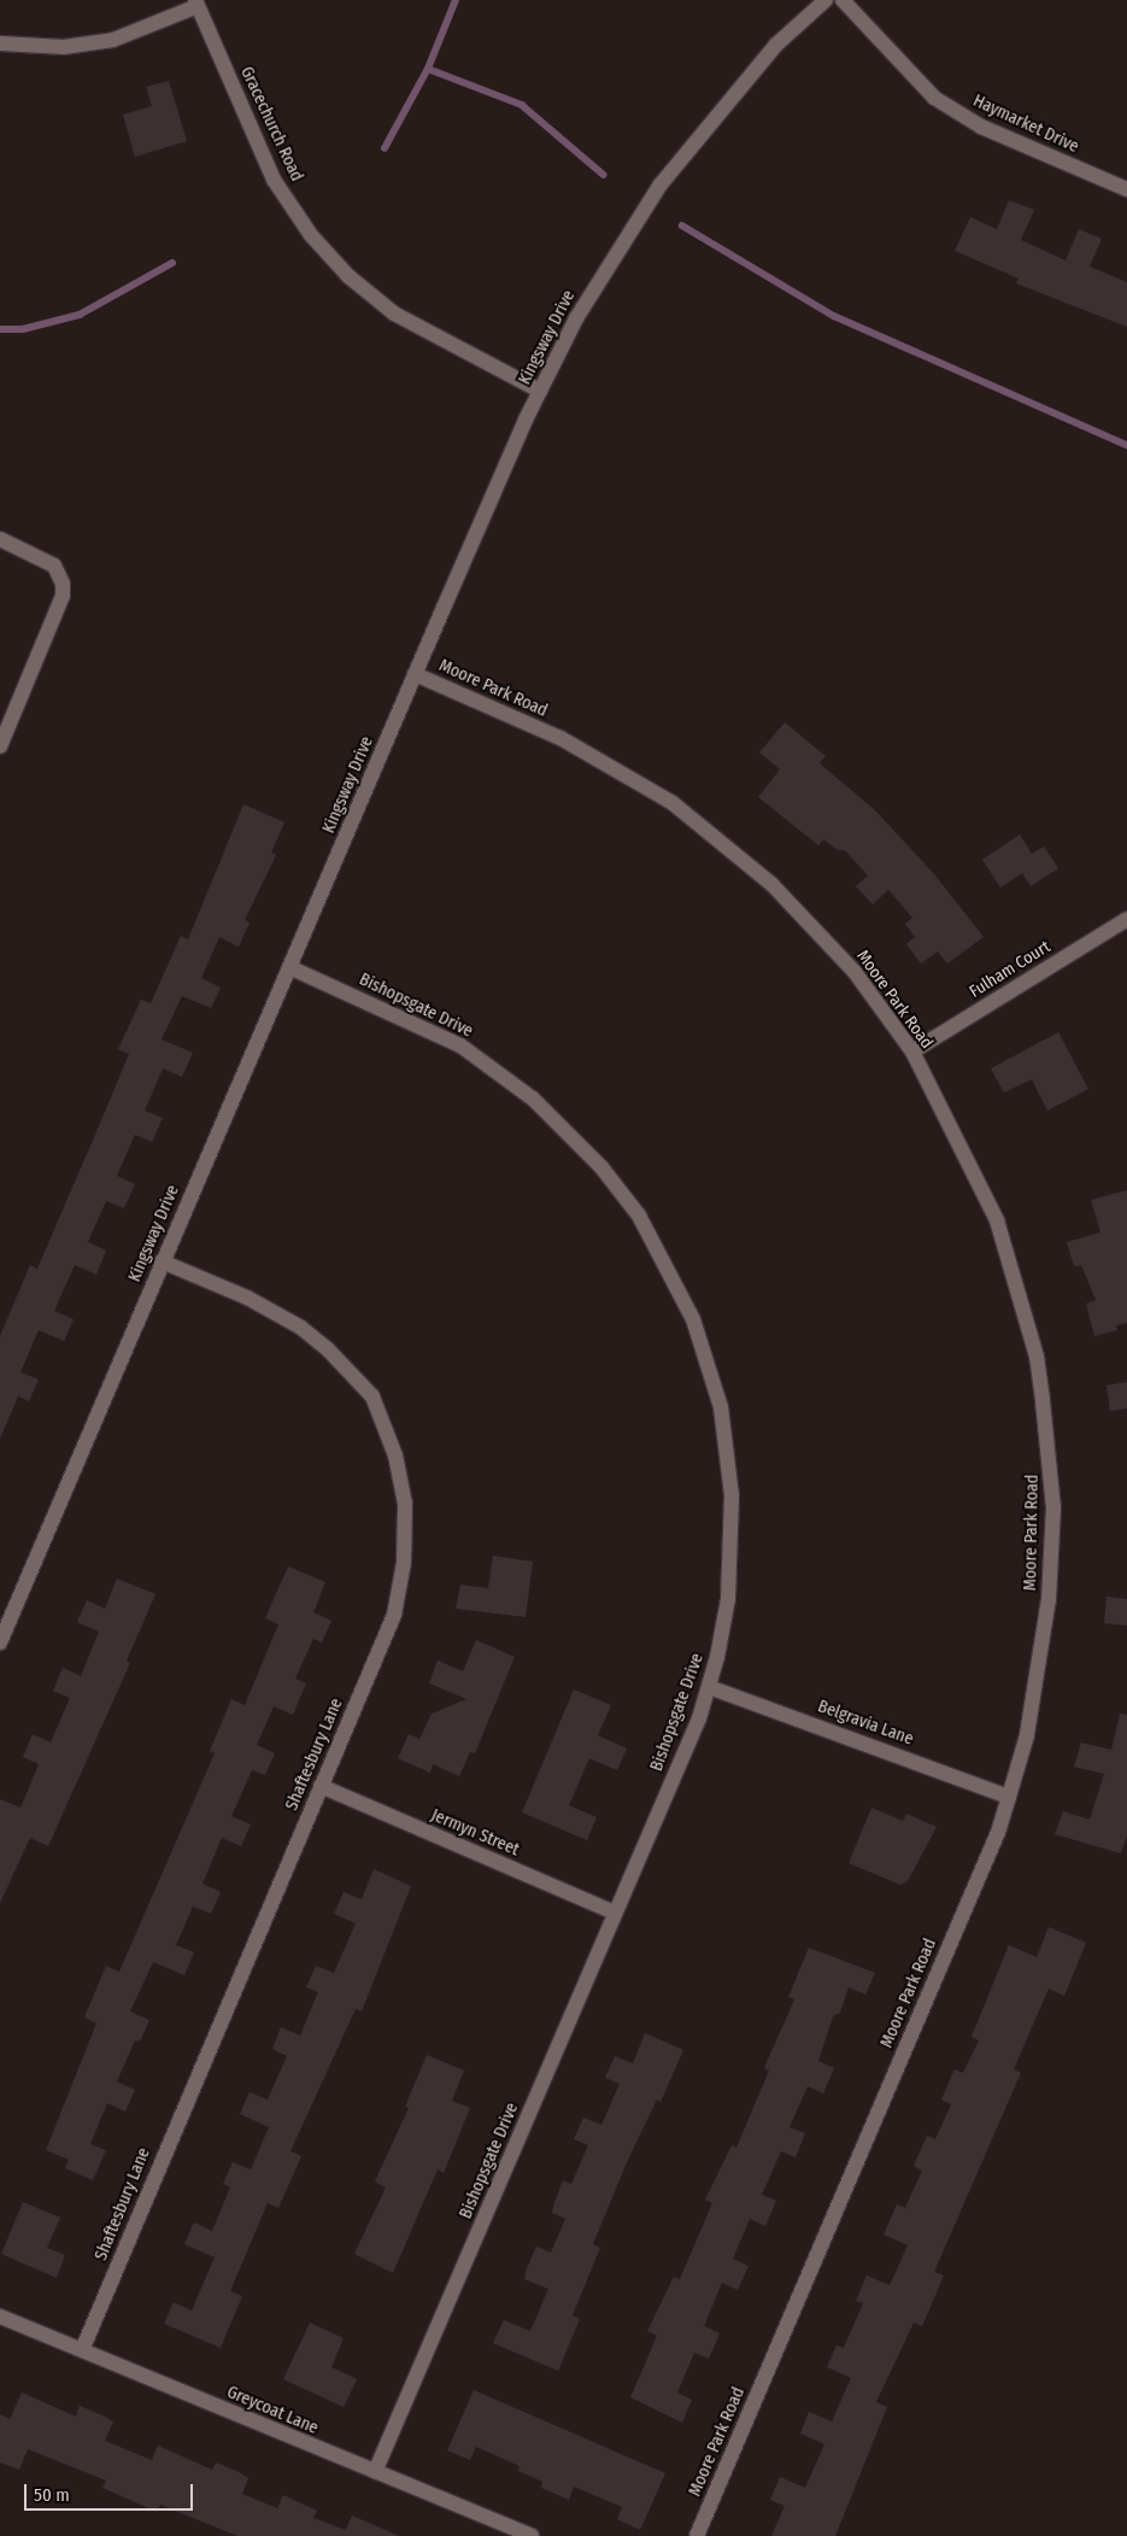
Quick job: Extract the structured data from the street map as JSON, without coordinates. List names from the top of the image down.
{
  "streets": {
    "street": [
      "Gracechurch Road",
      "Haymarket Drive",
      "Kingsway Drive",
      "Moore Park Road",
      "Fulham Court",
      "Bishopsgate Drive",
      "Belgravia Lane",
      "Shaftesbury Lane",
      "Jermyn Street",
      "Greycoat Lane"
    ]
  },
  "crossings": [
    ["Gracechurch Road", "Kingsway Drive"],
    ["Kingsway Drive", "Moore Park Road"],
    ["Kingsway Drive", "Bishopsgate Drive"],
    ["Kingsway Drive", "Shaftesbury Lane"],
    ["Moore Park Road", "Fulham Court"],
    ["Moore Park Road", "Belgravia Lane"],
    ["Bishopsgate Drive", "Belgravia Lane"],
    ["Bishopsgate Drive", "Jermyn Street"],
    ["Bishopsgate Drive", "Greycoat Lane"],
    ["Shaftesbury Lane", "Jermyn Street"],
    ["Shaftesbury Lane", "Greycoat Lane"]
  ],
  "scale_bar": "50 m"
}
